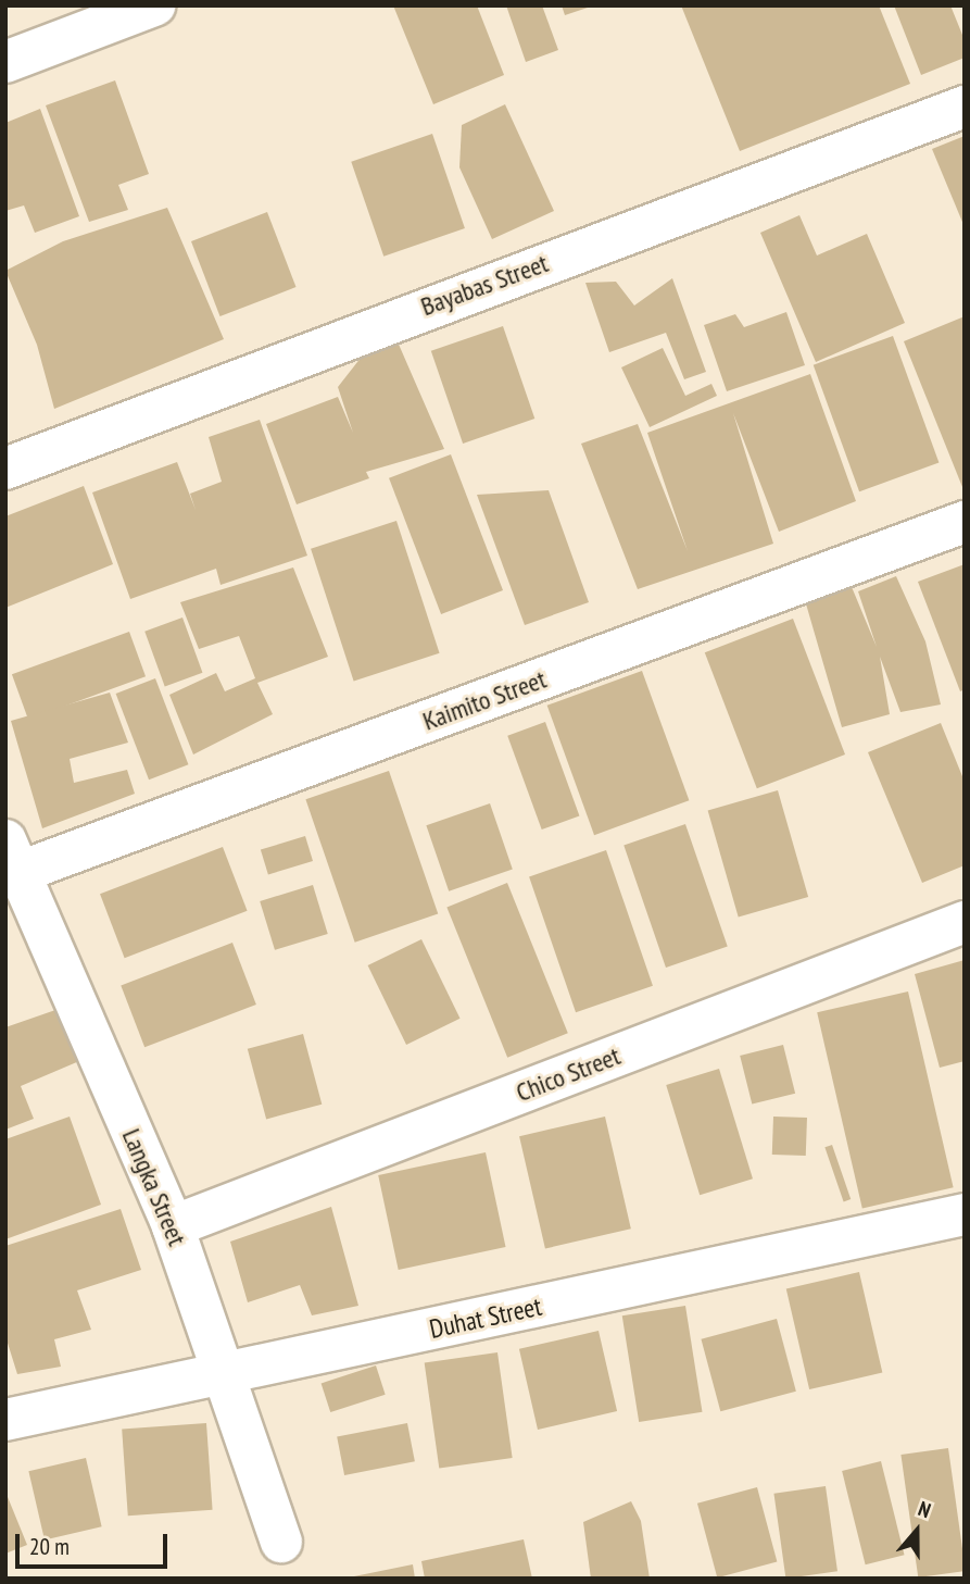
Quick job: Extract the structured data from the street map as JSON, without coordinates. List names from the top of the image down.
{
  "streets": {
    "street": [
      "Bayabas Street",
      "Kaimito Street",
      "Chico Street",
      "Langka Street",
      "Duhat Street"
    ]
  },
  "crossings": [
    ["Kaimito Street", "Langka Street"],
    ["Chico Street", "Langka Street"],
    ["Langka Street", "Duhat Street"]
  ],
  "scale_bar": "20 m",
  "north": "top"
}
